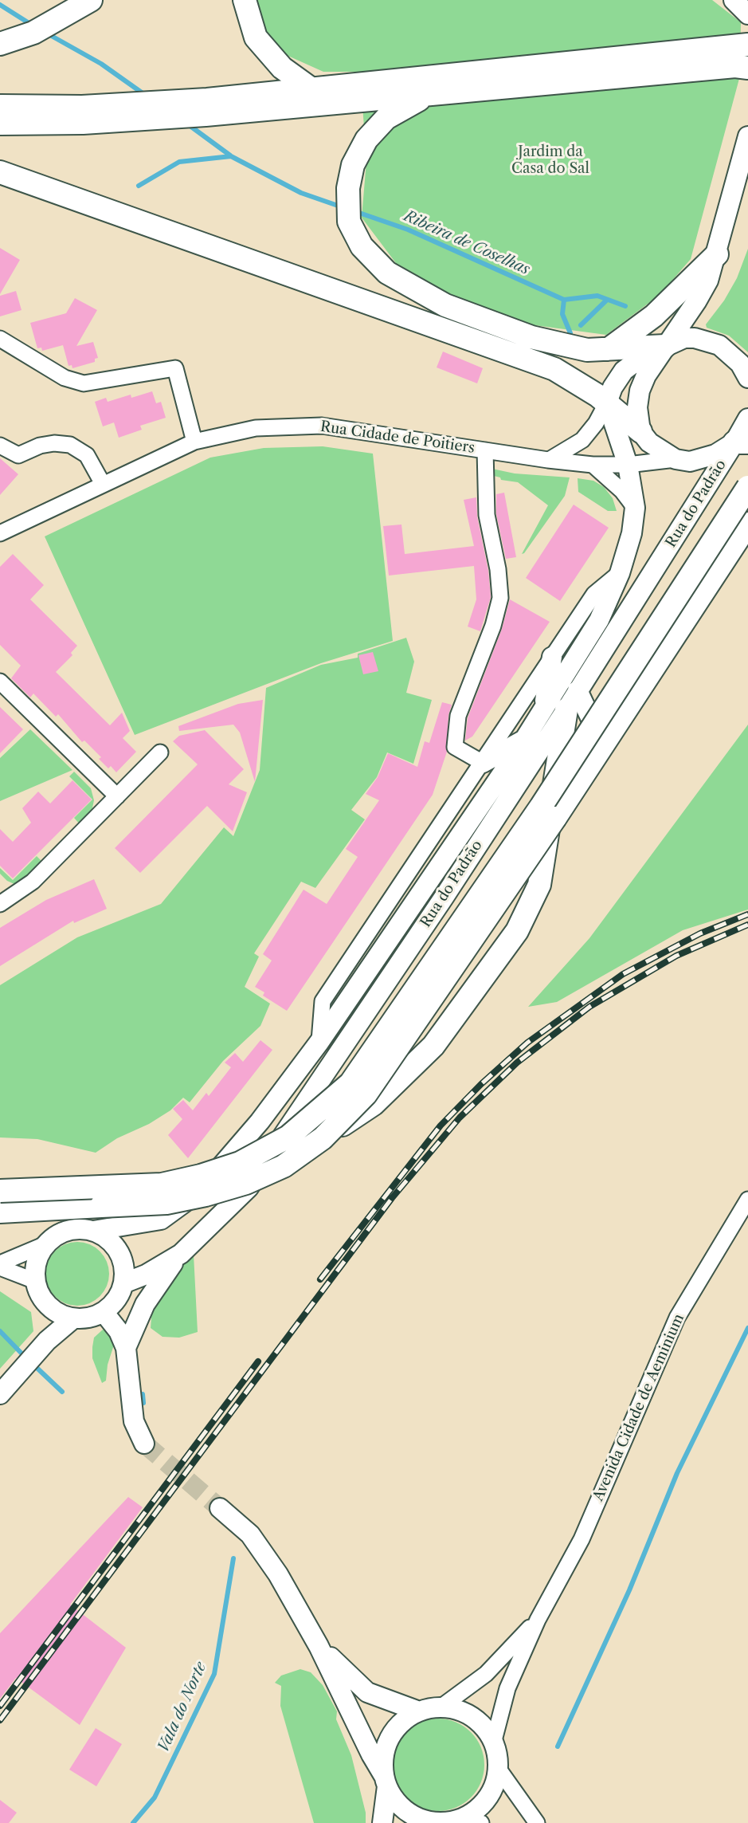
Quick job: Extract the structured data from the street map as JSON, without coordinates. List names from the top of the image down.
{
  "streets": {
    "main road": ["Rua do Padrão"],
    "street": ["Rua Cidade de Poitiers", "Avenida Cidade de Aeminium"]
  },
  "crossings": [
    ["Rua Cidade de Poitiers", "Rua do Padrão"]
  ],
  "water": ["Ribeira de Coselhas", "Vala do Norte"],
  "parks": ["Jardim da Casa do Sal"]
}
